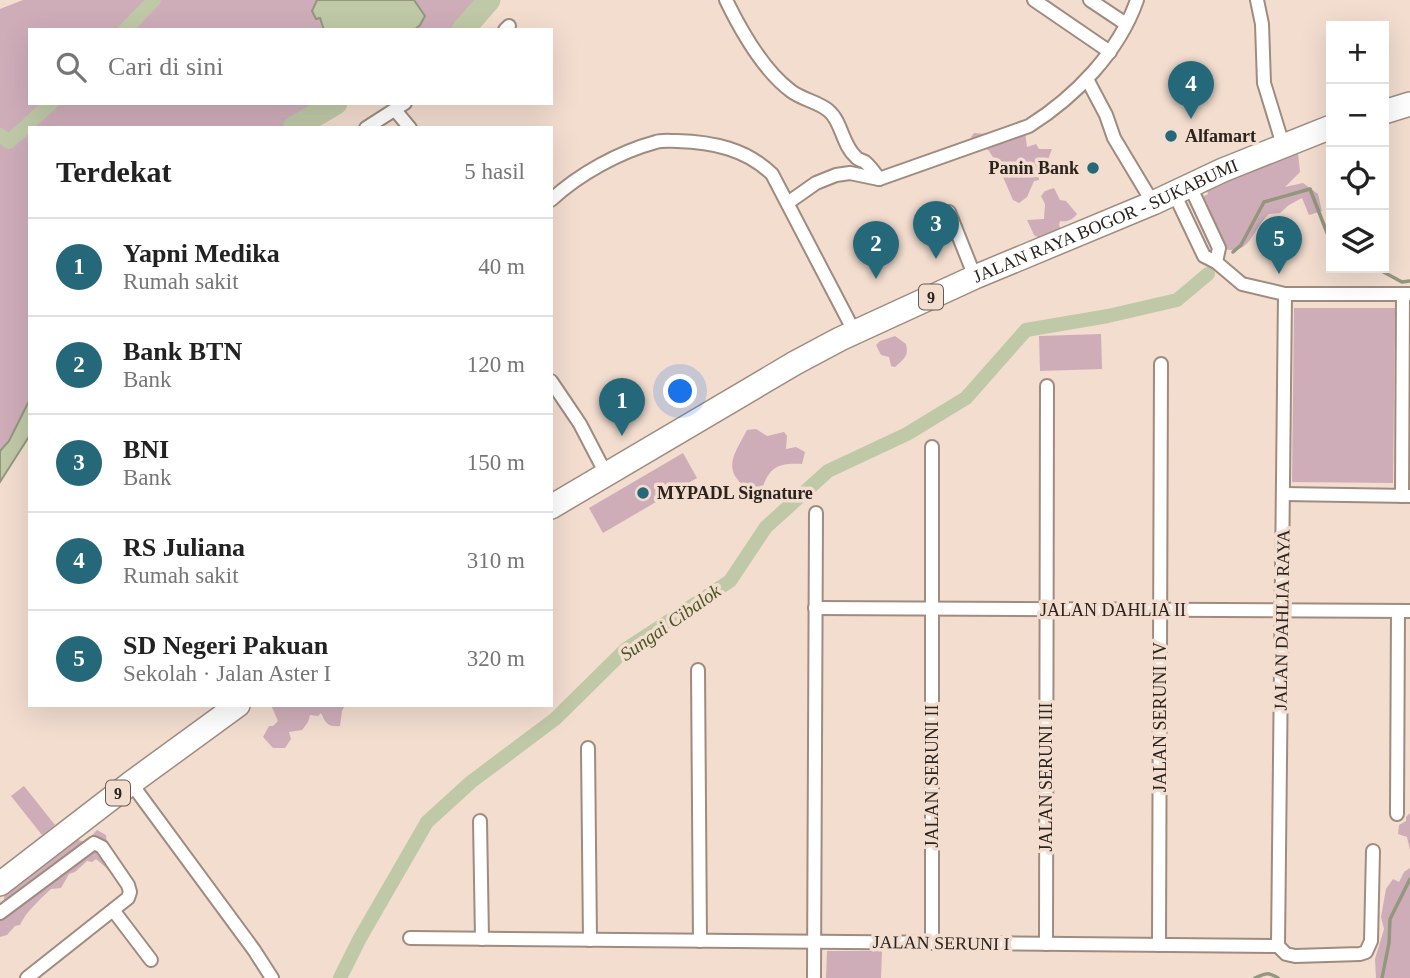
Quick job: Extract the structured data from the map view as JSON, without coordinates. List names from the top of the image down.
{
  "streets": {
    "highway": ["JALAN RAYA BOGOR - SUKABUMI", "9"],
    "street": [
      "JALAN DAHLIA II",
      "JALAN DAHLIA RAYA",
      "JALAN SERUNI IV",
      "JALAN SERUNI II",
      "JALAN SERUNI III",
      "JALAN SERUNI I"
    ]
  },
  "crossings": [
    ["JALAN DAHLIA II", "JALAN DAHLIA RAYA"],
    ["JALAN DAHLIA II", "JALAN SERUNI IV"],
    ["JALAN DAHLIA II", "JALAN SERUNI II"],
    ["JALAN DAHLIA II", "JALAN SERUNI III"],
    ["JALAN DAHLIA RAYA", "JALAN SERUNI I"],
    ["JALAN SERUNI IV", "JALAN SERUNI I"],
    ["JALAN SERUNI II", "JALAN SERUNI I"],
    ["JALAN SERUNI III", "JALAN SERUNI I"]
  ],
  "water": ["Sungai Cibalok"],
  "places": ["Alfamart", "Panin Bank", "MYPADL Signature"],
  "page": {
    "map_buttons": ["+", "−"],
    "search": "Cari di sini",
    "pins": [
      "4",
      "3",
      "5",
      "2",
      "1"
    ],
    "heading": ["Terdekat", "5 hasil"],
    "list": [
      {
        "mark": "1",
        "name": "Yapni Medika",
        "note": "Rumah sakit",
        "value": "40 m"
      },
      {
        "mark": "2",
        "name": "Bank BTN",
        "note": "Bank",
        "value": "120 m"
      },
      {
        "mark": "3",
        "name": "BNI",
        "note": "Bank",
        "value": "150 m"
      },
      {
        "mark": "4",
        "name": "RS Juliana",
        "note": "Rumah sakit",
        "value": "310 m"
      },
      {
        "mark": "5",
        "name": "SD Negeri Pakuan",
        "note": "Sekolah · Jalan Aster I",
        "value": "320 m"
      }
    ]
  }
}
